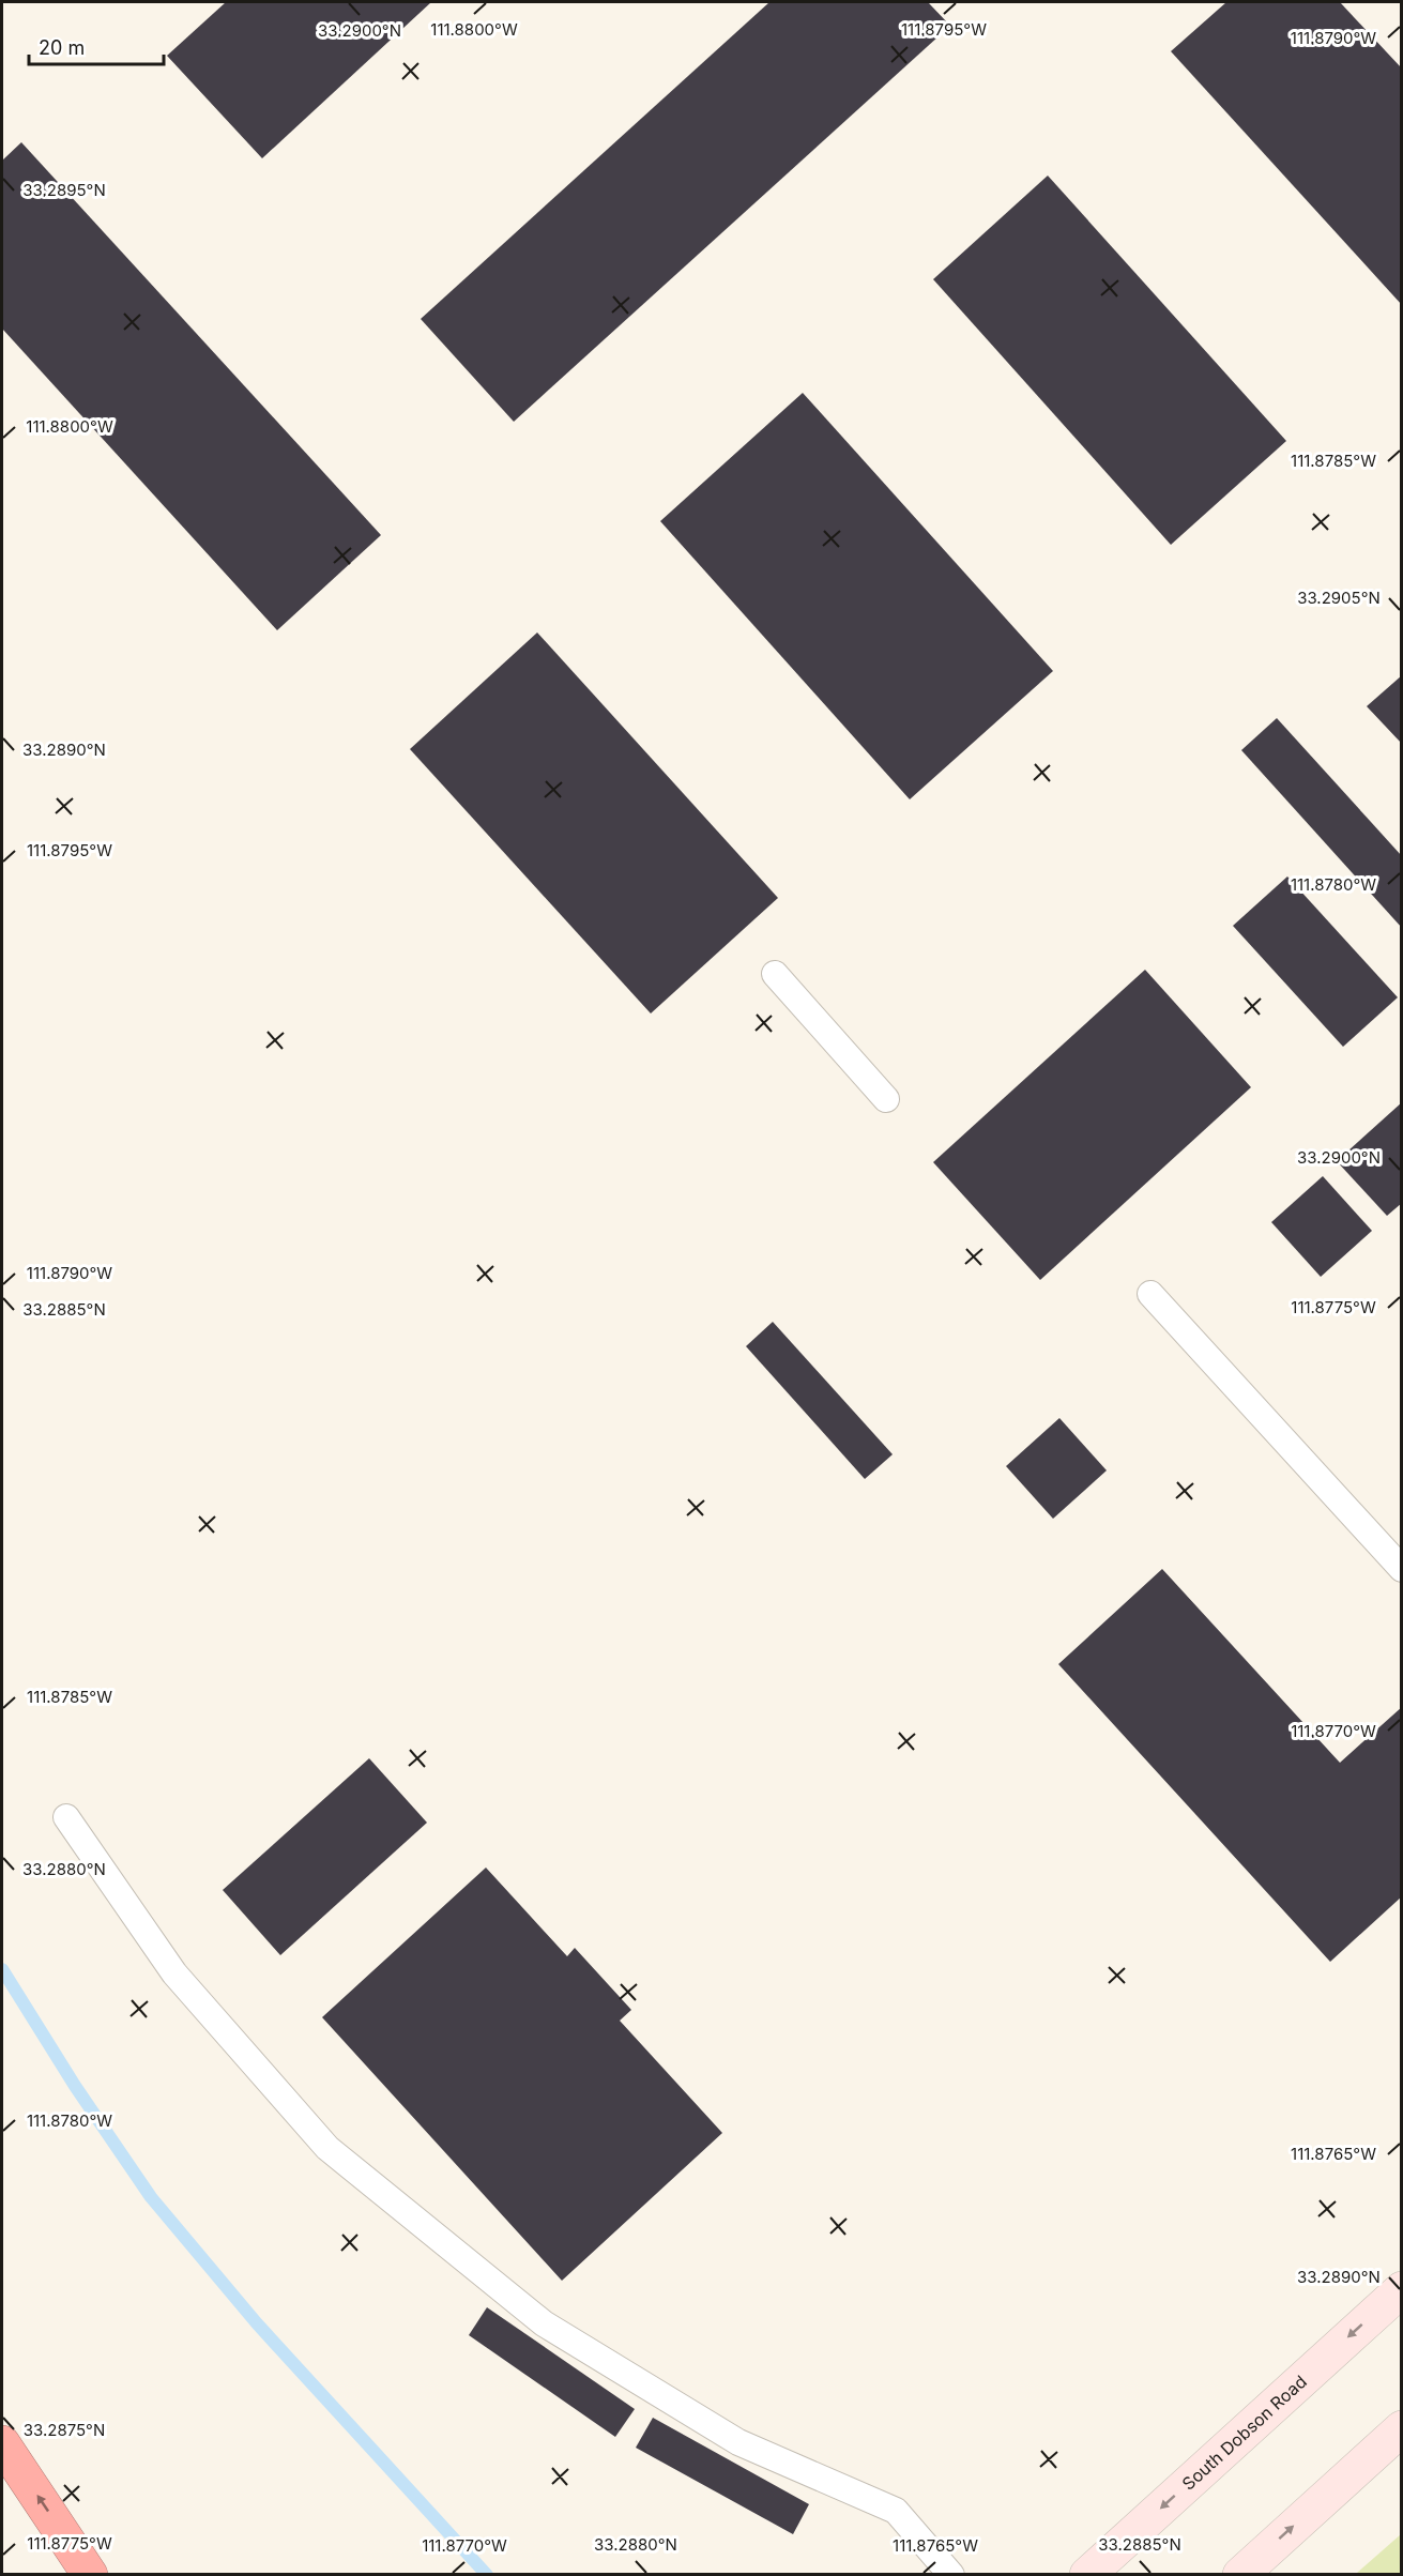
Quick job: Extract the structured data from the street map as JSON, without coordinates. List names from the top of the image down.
{
  "streets": {
    "main road": ["South Dobson Road"]
  },
  "scale_bar": "20 m",
  "coordinates": [
    "111.8800°W",
    "111.8795°W",
    "33.2900°N",
    "111.8790°W",
    "33.2895°N",
    "111.8785°W",
    "33.2905°N",
    "33.2890°N",
    "111.8780°W",
    "111.8775°W",
    "33.2885°N",
    "111.8770°W",
    "33.2880°N",
    "111.8765°W",
    "33.2875°N"
  ]
}
